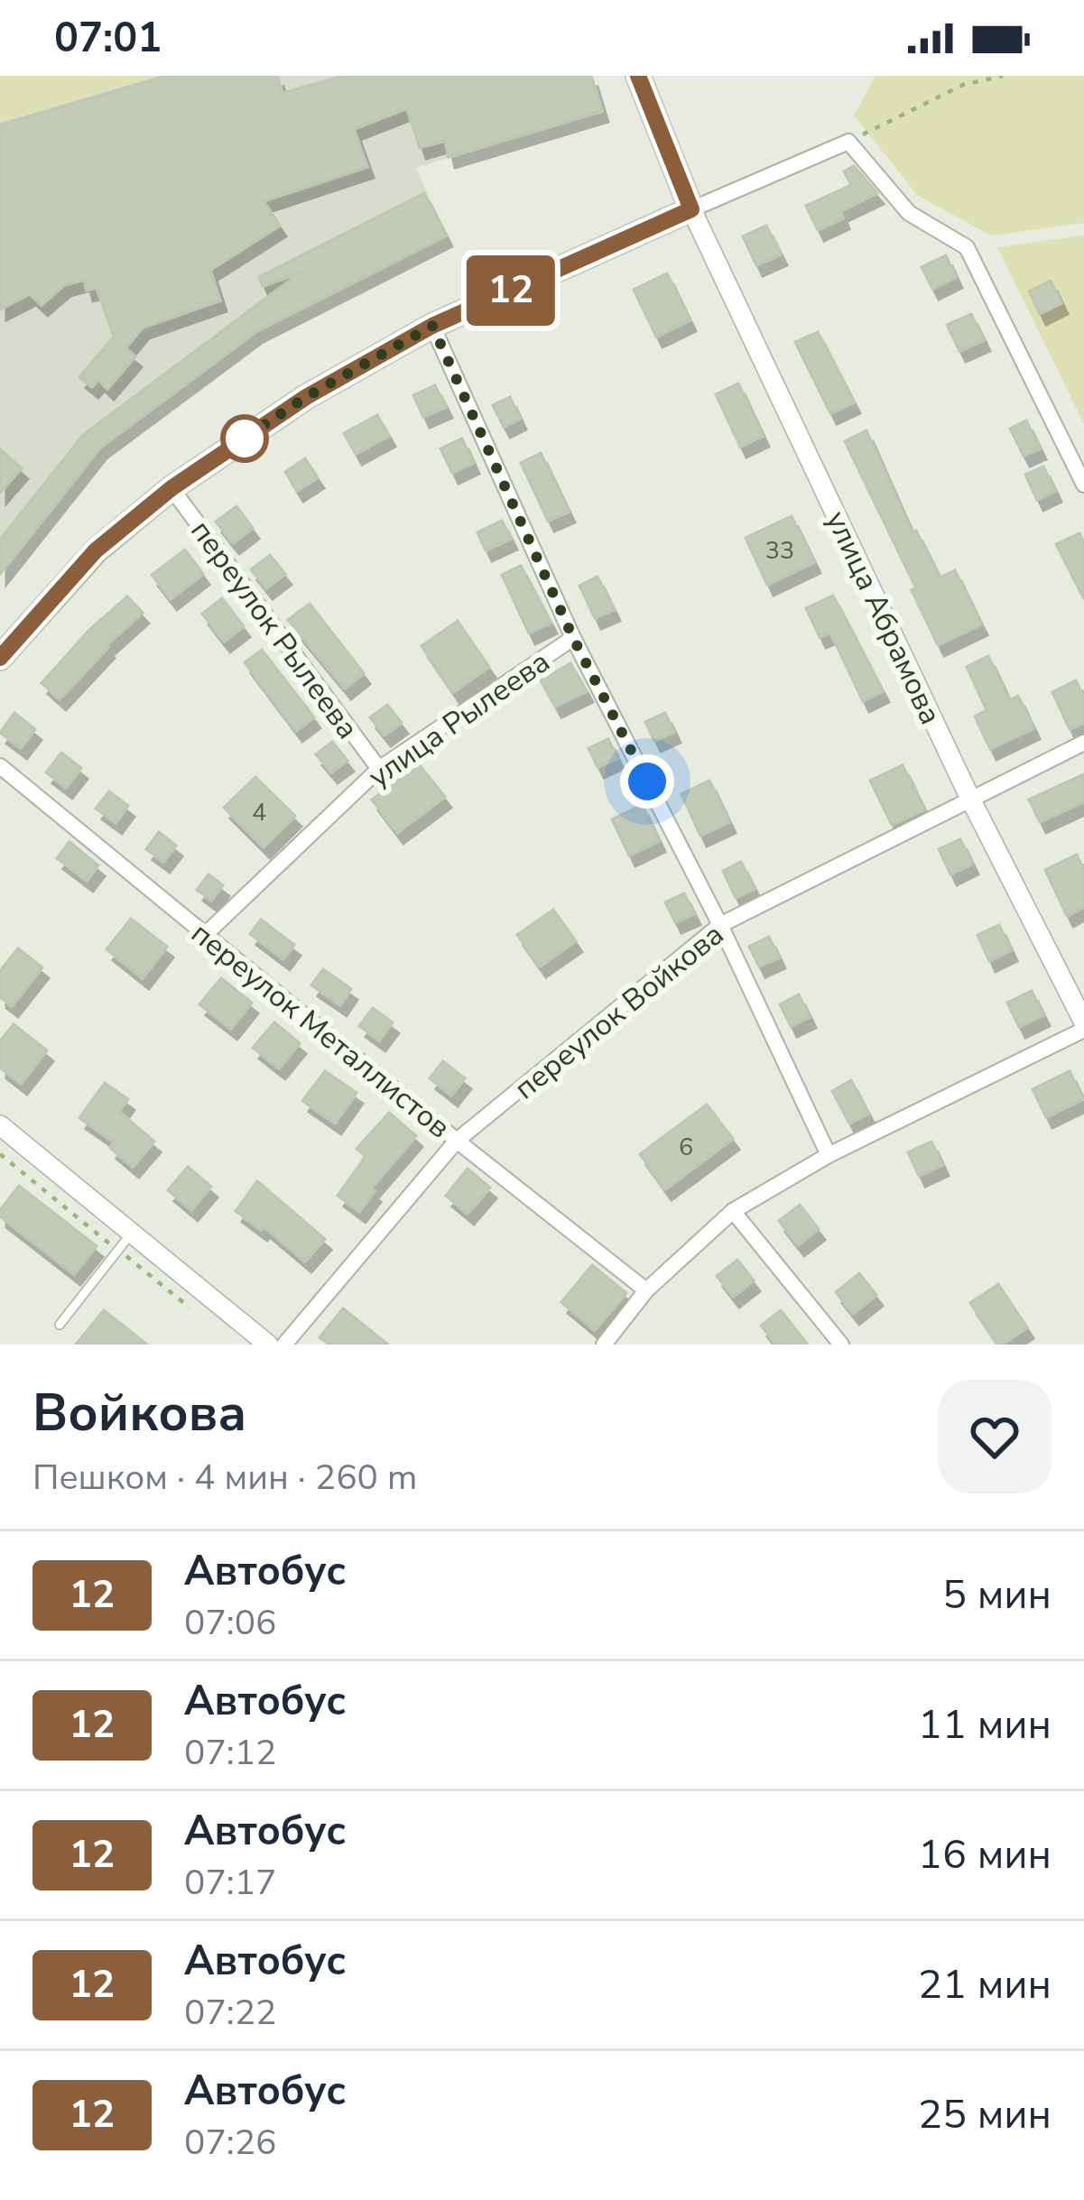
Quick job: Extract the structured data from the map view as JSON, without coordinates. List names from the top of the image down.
{
  "streets": {
    "street": [
      "улица Абрамова",
      "переулок Рылеева",
      "улица Рылеева",
      "переулок Войкова",
      "переулок Металлистов"
    ]
  },
  "crossings": [
    ["улица Абрамова", "переулок Войкова"],
    ["переулок Рылеева", "улица Рылеева"],
    ["улица Рылеева", "переулок Металлистов"],
    ["переулок Войкова", "переулок Металлистов"]
  ],
  "lines": ["bus line 12"],
  "house_numbers": ["33", "4", "6"],
  "page": {
    "status": "07:01",
    "on_map": "12",
    "heading": ["Войкова", "Пешком · 4 мин · 260 m"],
    "list": [
      {
        "mark": "12",
        "name": "Автобус",
        "note": "07:06",
        "value": "5 мин"
      },
      {
        "mark": "12",
        "name": "Автобус",
        "note": "07:12",
        "value": "11 мин"
      },
      {
        "mark": "12",
        "name": "Автобус",
        "note": "07:17",
        "value": "16 мин"
      },
      {
        "mark": "12",
        "name": "Автобус",
        "note": "07:22",
        "value": "21 мин"
      },
      {
        "mark": "12",
        "name": "Автобус",
        "note": "07:26",
        "value": "25 мин"
      }
    ]
  }
}
